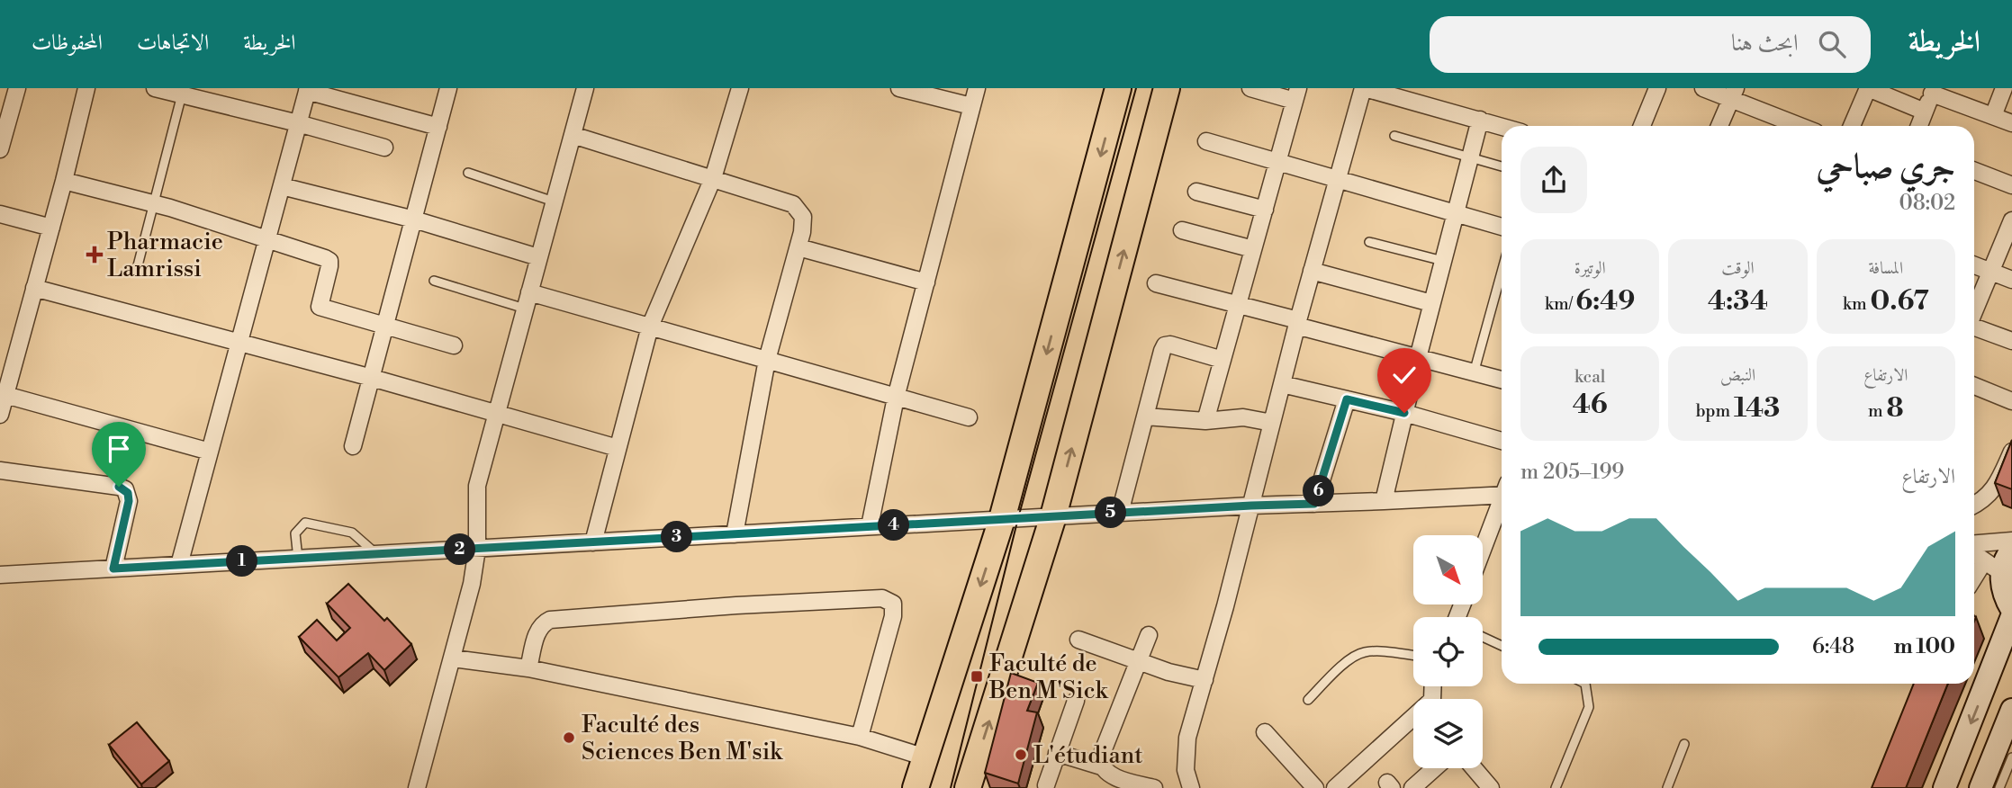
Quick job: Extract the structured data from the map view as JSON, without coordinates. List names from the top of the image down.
{
  "places": {
    "health": ["Pharmacie Lamrissi"],
    "transit": ["Faculté de Ben M'Sick"],
    "other": ["Faculté des Sciences Ben M'sik", "L'étudiant"]
  },
  "north": "bottom right",
  "page": {
    "header": "الخريطة",
    "search": "ابحث هنا",
    "nav": ["الخريطة", "الاتجاهات", "المحفوظات"],
    "heading": ["جري صباحي", "08:02"],
    "stats": [
      ["المسافة", "0.67 km"],
      ["الوقت", "4:34"],
      ["الوتيرة", "6:49 /km"],
      ["الارتفاع", "8 m"],
      ["النبض", "143 bpm"],
      ["kcal", "46"]
    ],
    "chart": ["الارتفاع", "199–205 m"],
    "pins": [
      "6",
      "5",
      "4",
      "3",
      "2",
      "1"
    ],
    "list": [
      {
        "name": "100 m",
        "note": "6:48"
      }
    ]
  }
}
